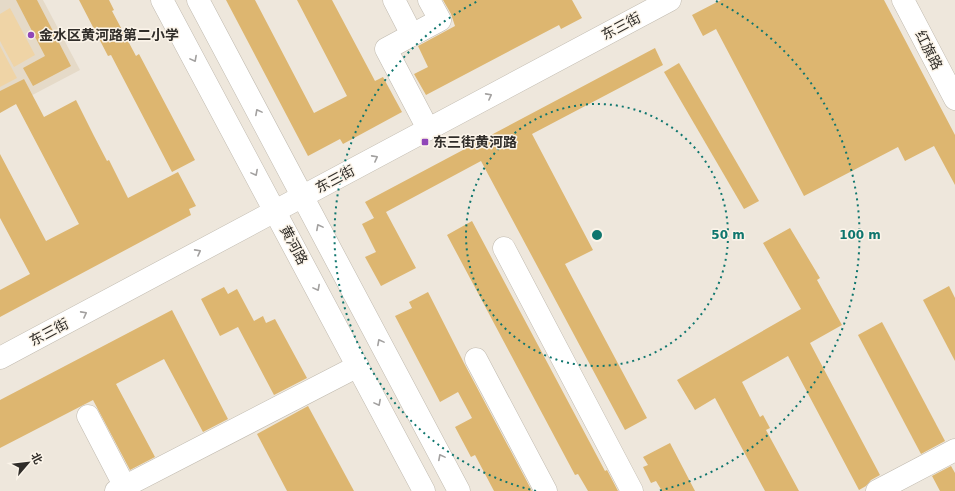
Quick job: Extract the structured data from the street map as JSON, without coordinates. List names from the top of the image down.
{
  "streets": {
    "main road": ["东三街", "红旗路", "黄河路"]
  },
  "crossings": [
    ["东三街", "黄河路"]
  ],
  "places": {
    "other": ["金水区黄河路第二小学"],
    "transit": ["东三街黄河路"]
  },
  "north": "top right",
  "rings": ["50 m", "100 m"]
}
